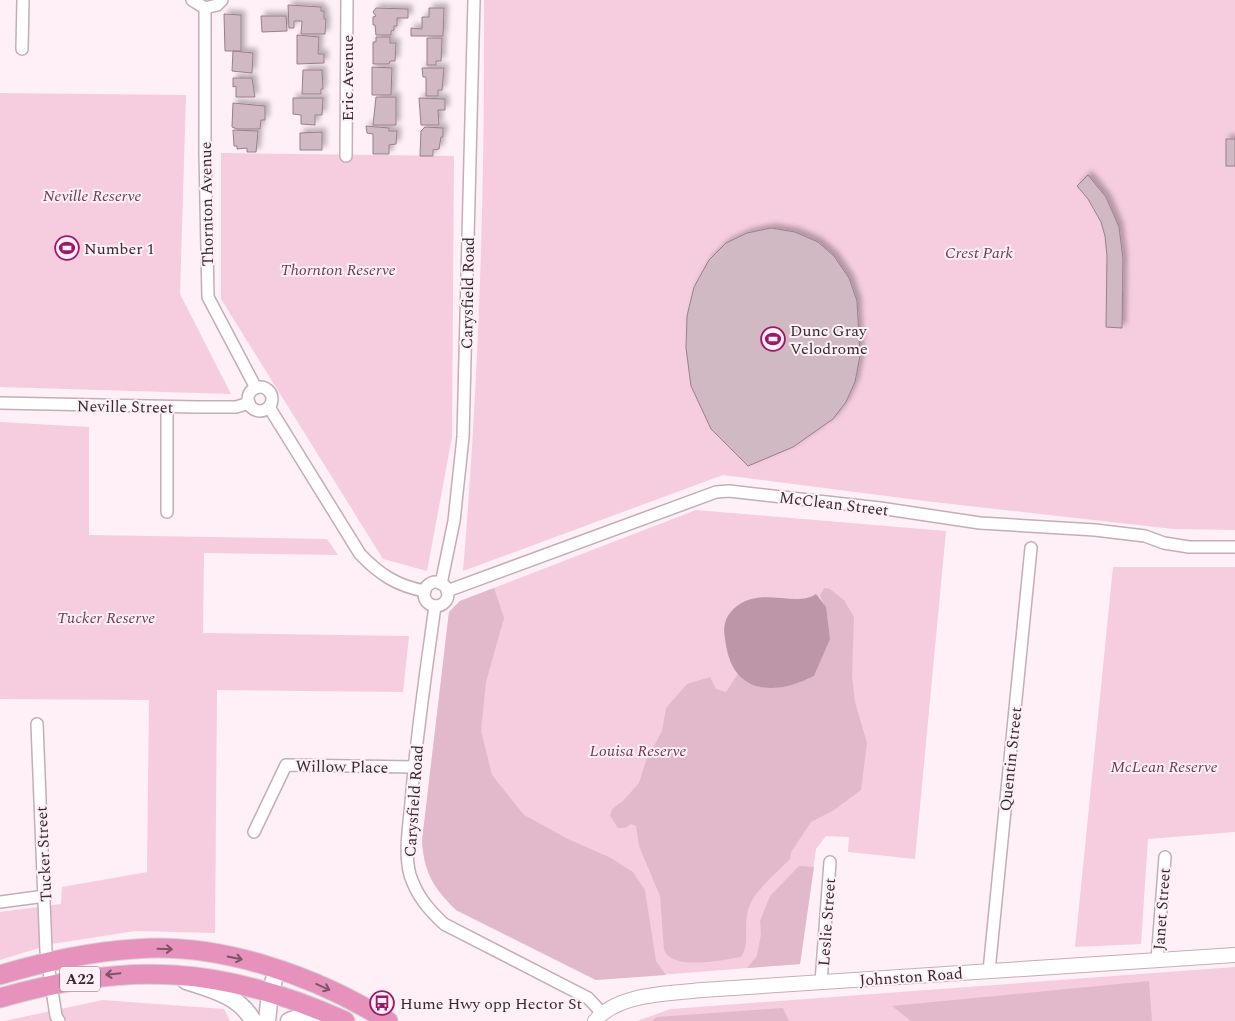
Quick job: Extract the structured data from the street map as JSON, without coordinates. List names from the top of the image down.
{
  "streets": {
    "highway": ["A22"],
    "street": [
      "Eric Avenue",
      "Thornton Avenue",
      "Carysfield Road",
      "Neville Street",
      "McClean Street",
      "Quentin Street",
      "Willow Place",
      "Tucker Street",
      "Janet Street",
      "Leslie Street",
      "Johnston Road"
    ]
  },
  "crossings": [
    ["Thornton Avenue", "Carysfield Road"],
    ["Thornton Avenue", "Neville Street"],
    ["Thornton Avenue", "McClean Street"],
    ["Carysfield Road", "McClean Street"],
    ["Carysfield Road", "Willow Place"],
    ["Carysfield Road", "Johnston Road"],
    ["Quentin Street", "Johnston Road"],
    ["Tucker Street", "A22"],
    ["Janet Street", "Johnston Road"],
    ["Leslie Street", "Johnston Road"]
  ],
  "parks": [
    "Neville Reserve",
    "Crest Park",
    "Thornton Reserve",
    "Tucker Reserve",
    "Louisa Reserve",
    "McLean Reserve"
  ],
  "places": {
    "sports": ["Number 1", "Dunc Gray Velodrome"],
    "bus stop": ["Hume Hwy opp Hector St"]
  }
}
